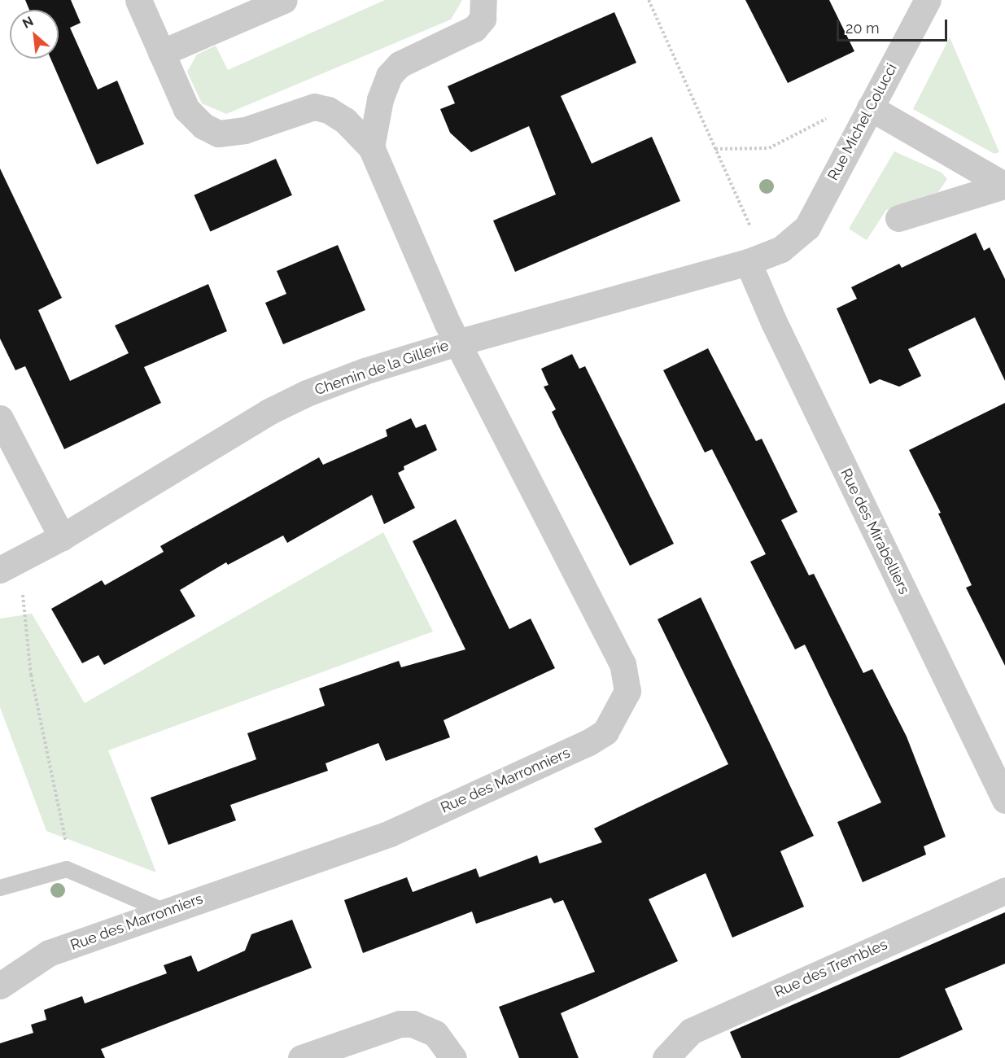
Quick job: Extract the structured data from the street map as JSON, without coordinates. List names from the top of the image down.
{
  "streets": {
    "street": [
      "Rue Michel Colucci",
      "Chemin de la Gillerie",
      "Rue des Mirabelliers",
      "Rue des Marronniers",
      "Rue des Trembles"
    ]
  },
  "crossings": [
    ["Rue Michel Colucci", "Chemin de la Gillerie"],
    ["Chemin de la Gillerie", "Rue des Mirabelliers"],
    ["Chemin de la Gillerie", "Rue des Marronniers"]
  ],
  "scale_bar": "20 m",
  "north": "top left"
}
